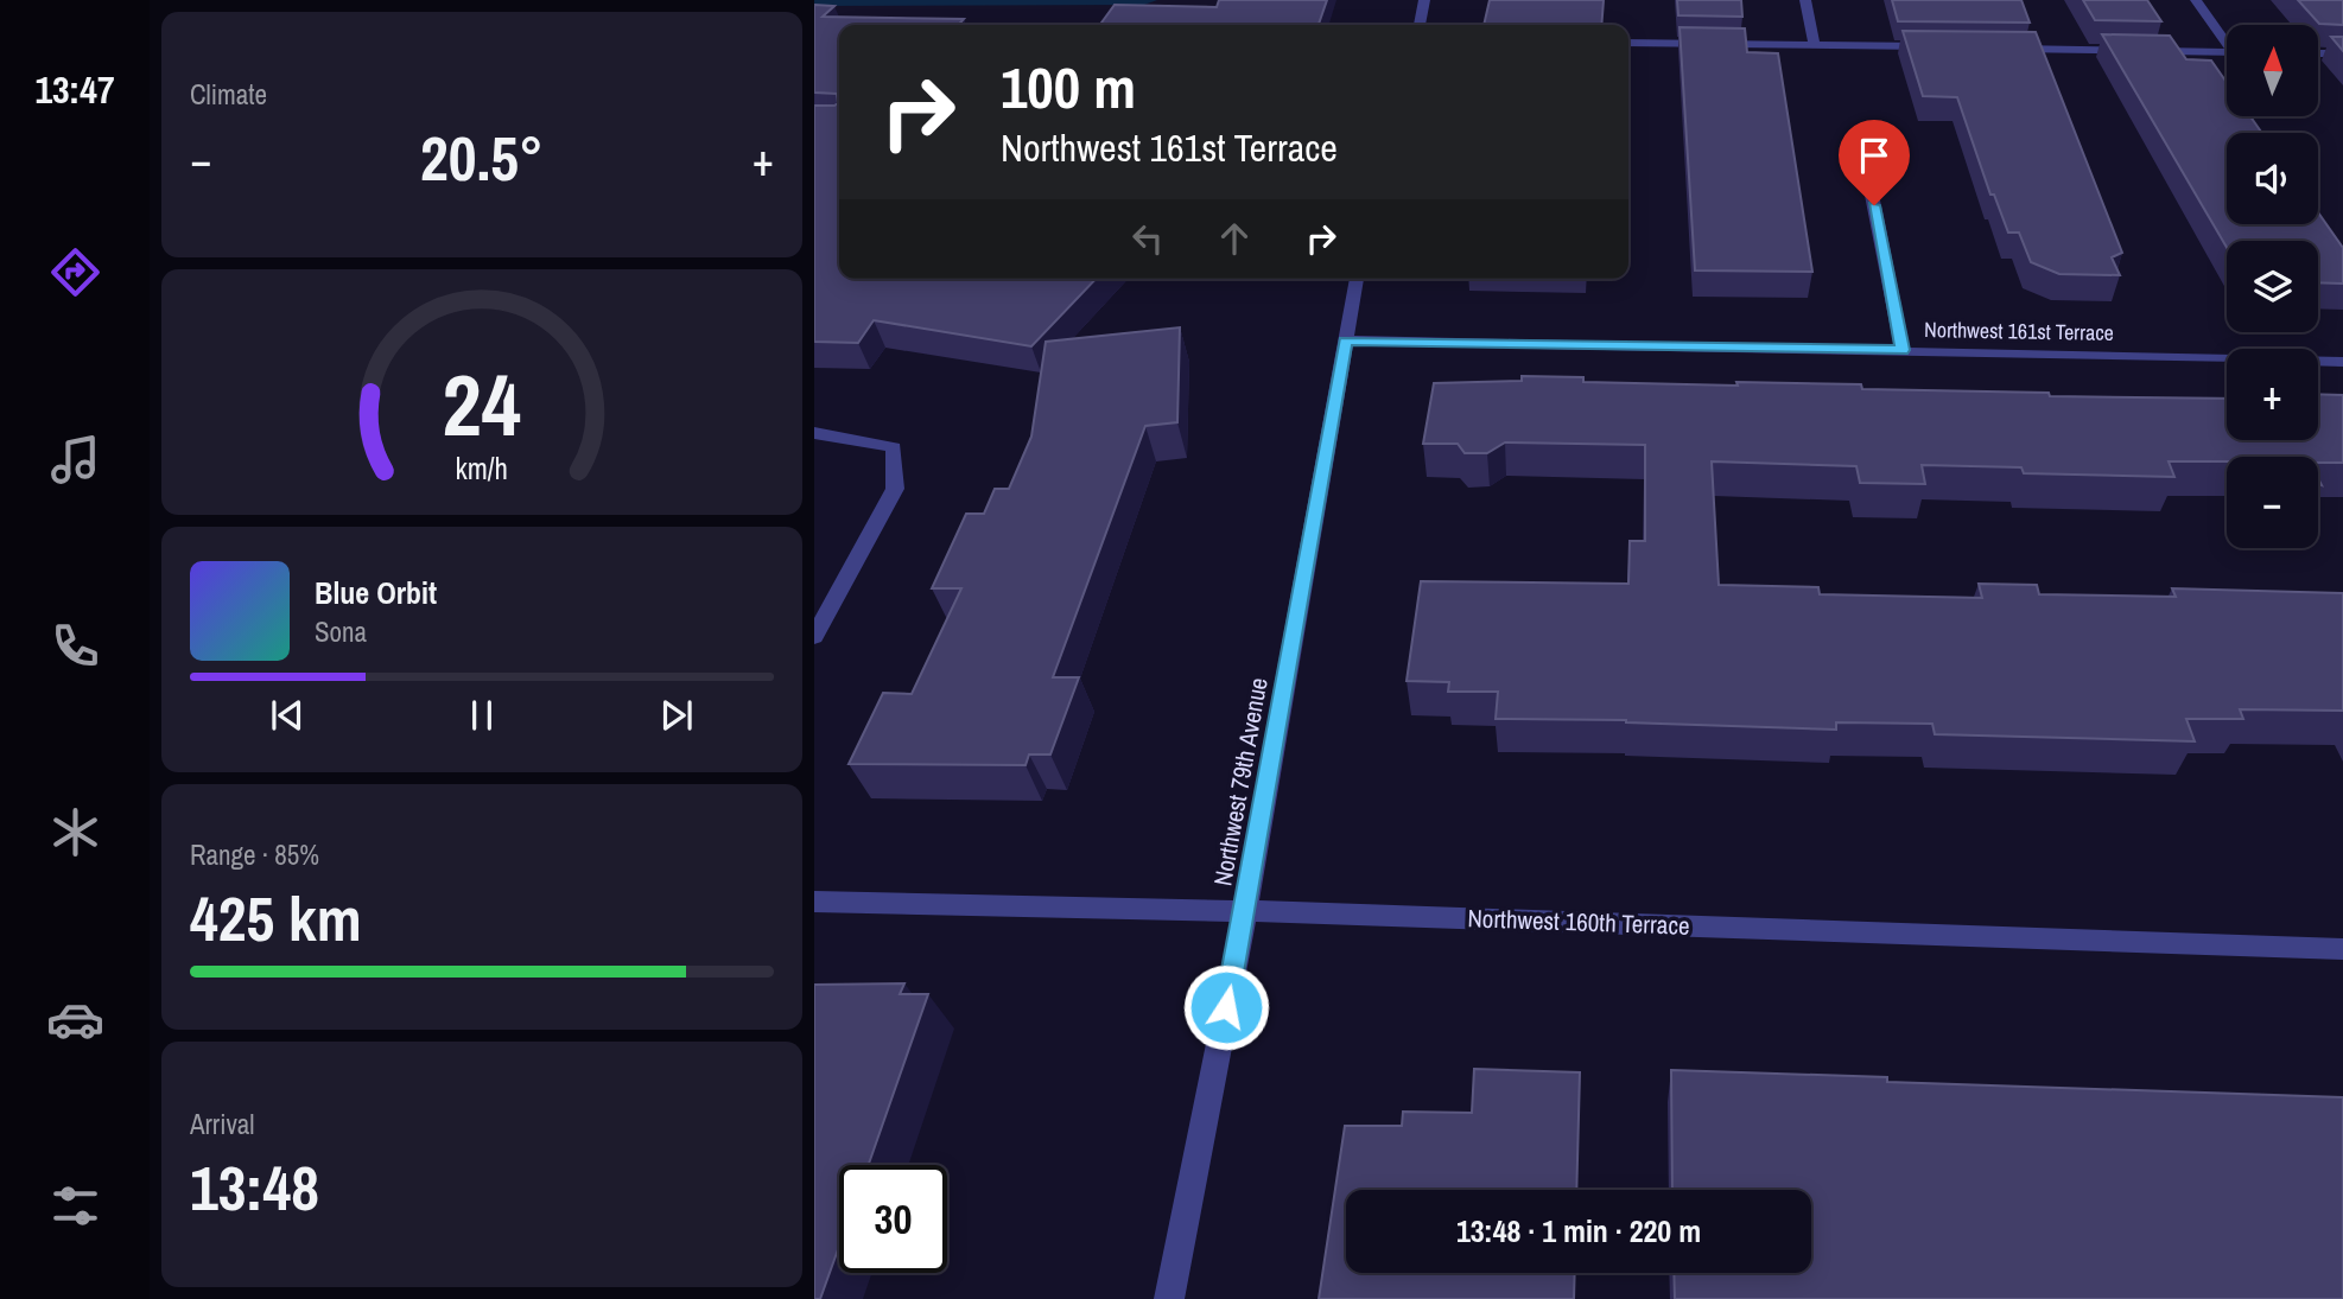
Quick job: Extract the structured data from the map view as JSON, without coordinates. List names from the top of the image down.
{
  "streets": {
    "street": ["Northwest 161st Terrace", "Northwest 79th Avenue", "Northwest 160th Terrace"]
  },
  "crossings": [
    ["Northwest 161st Terrace", "Northwest 79th Avenue"],
    ["Northwest 79th Avenue", "Northwest 160th Terrace"]
  ],
  "north": "top",
  "page": {
    "tabs": "13:47",
    "tile": [
      "Climate",
      ["Range · 85%", "425 km"],
      ["Arrival", "13:48"]
    ],
    "map_buttons": ["+", "−"],
    "turn": ["100 m", "Northwest 161st Terrace"],
    "heat": ["−", "20.5°", "+"],
    "song": ["Blue Orbit", "Sona"],
    "limit": "30",
    "trip": "13:48 · 1 min · 220 m",
    "gauge": ["24", "km/h"]
  }
}
